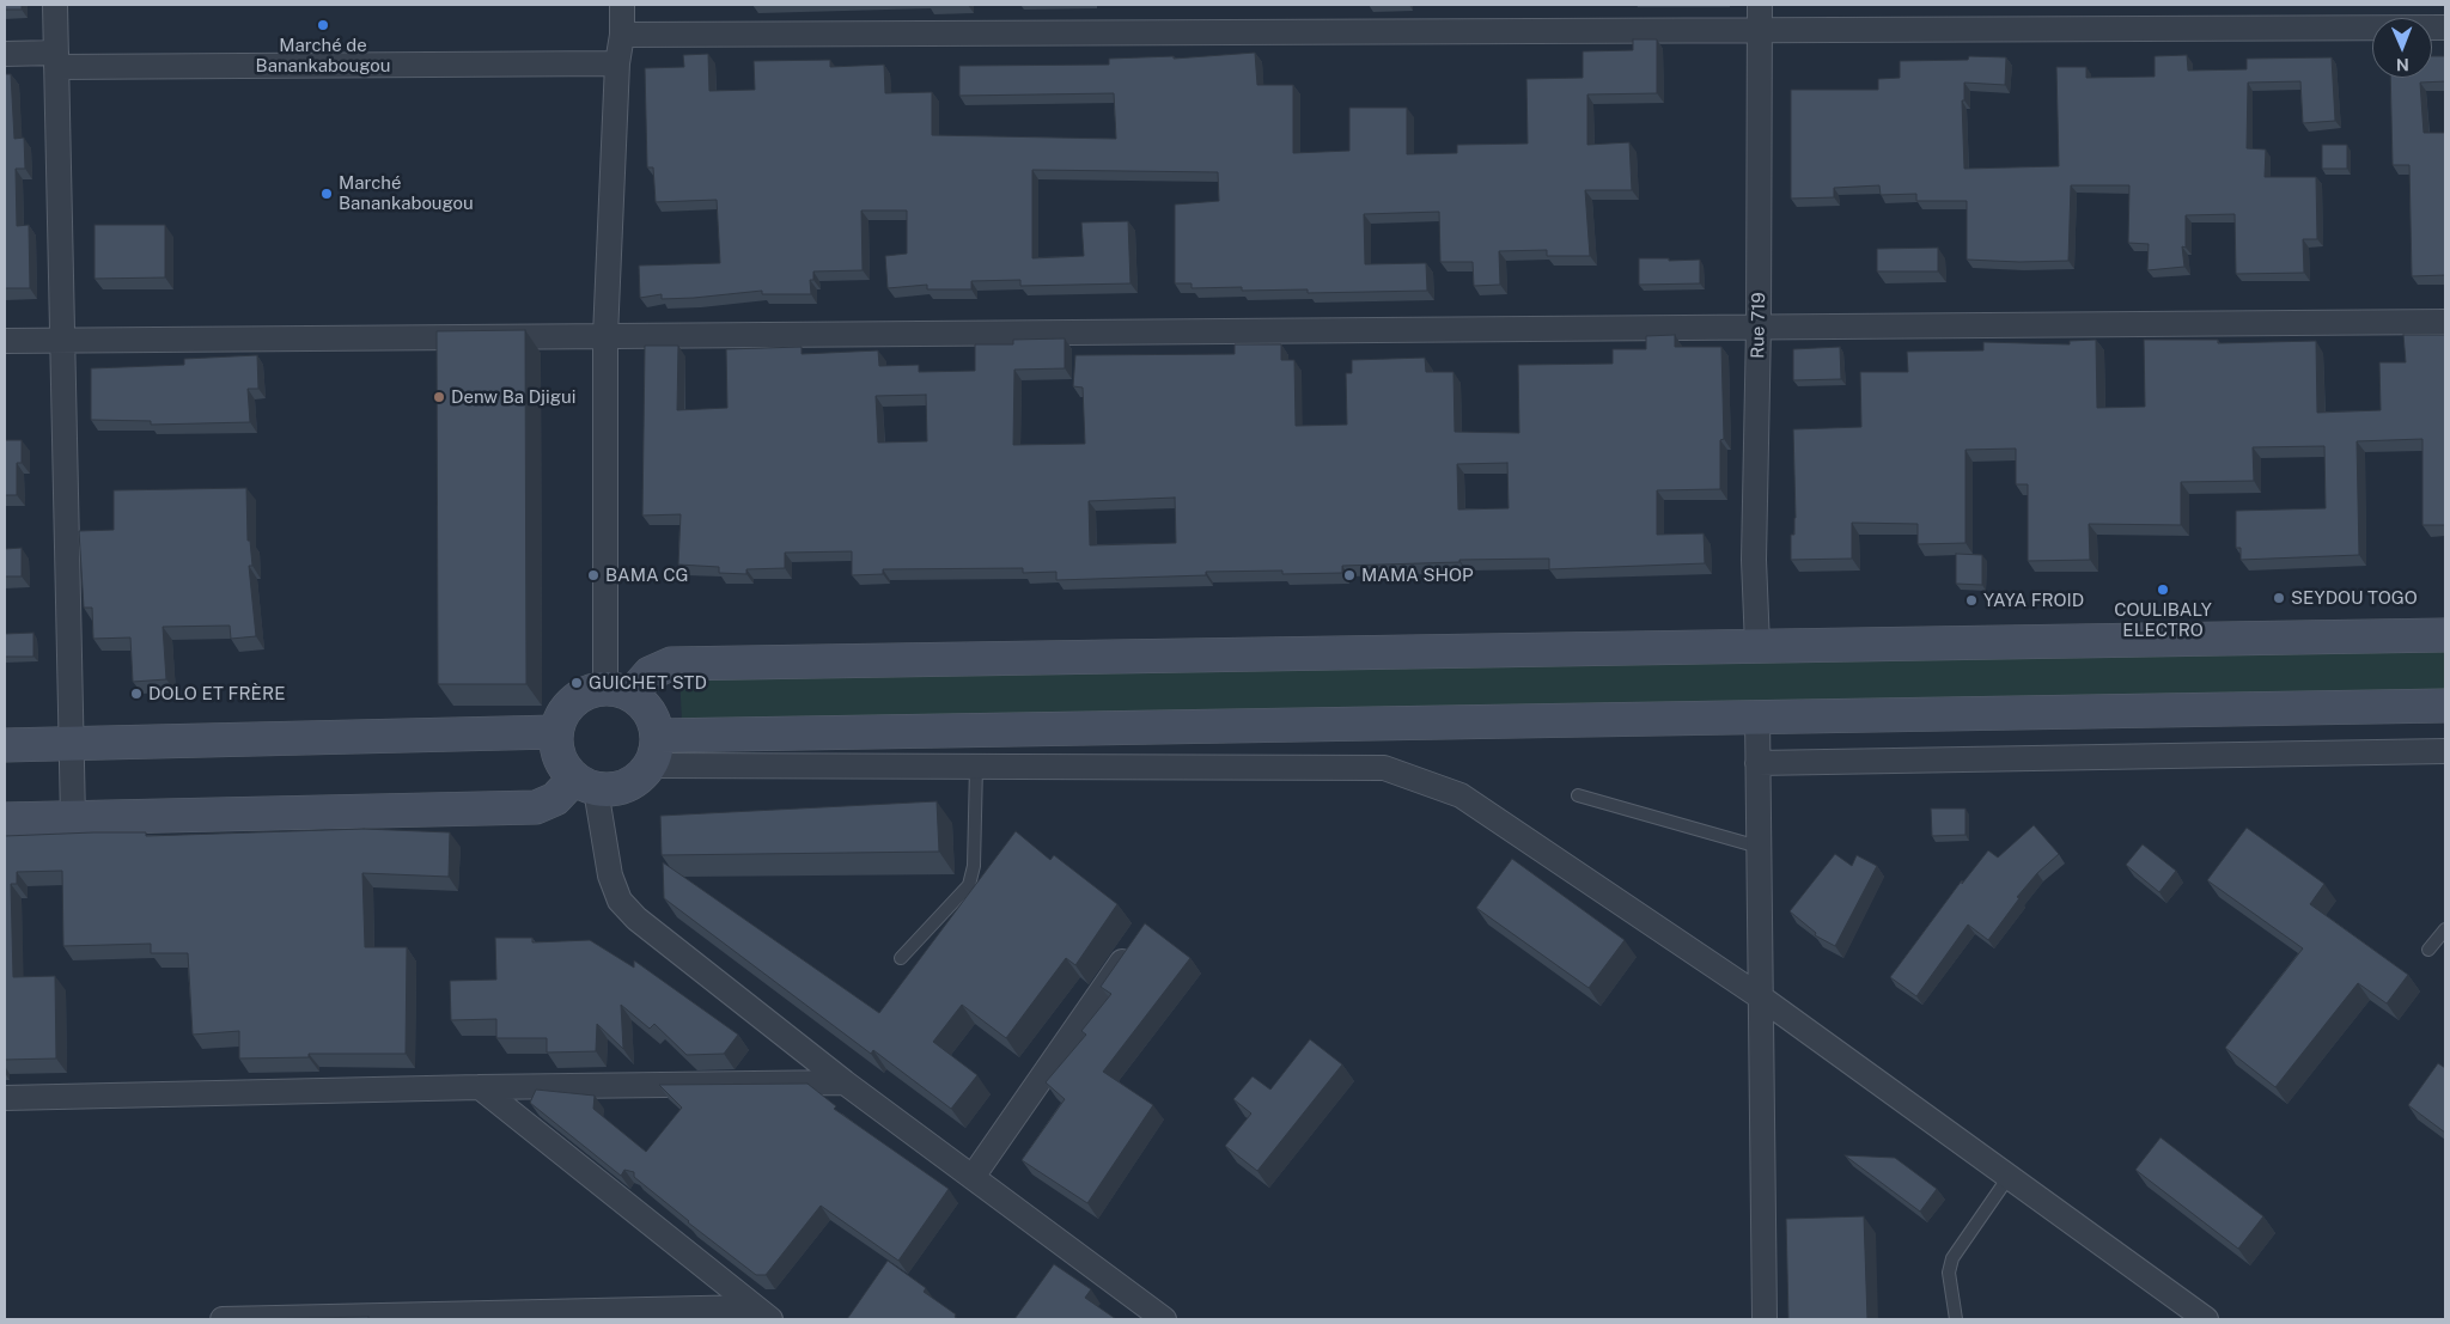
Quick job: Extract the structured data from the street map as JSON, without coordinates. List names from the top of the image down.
{
  "streets": {
    "street": ["Rue 719"]
  },
  "places": [
    "Marché de Banankabougou",
    "Marché Banankabougou",
    "Denw Ba Djigui",
    "BAMA CG",
    "MAMA SHOP",
    "COULIBALY ELECTRO",
    "SEYDOU TOGO",
    "YAYA FROID",
    "GUICHET STD",
    "DOLO ET FRÈRE"
  ],
  "north": "bottom"
}
